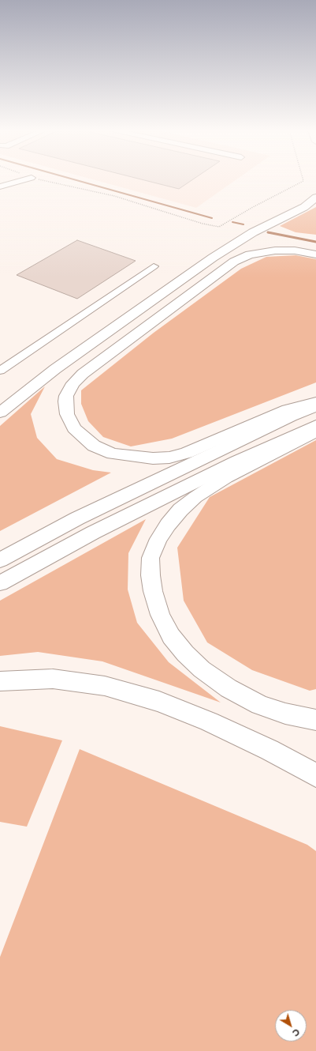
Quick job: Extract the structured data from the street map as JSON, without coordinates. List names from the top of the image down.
{
  "north": "bottom right"
}
